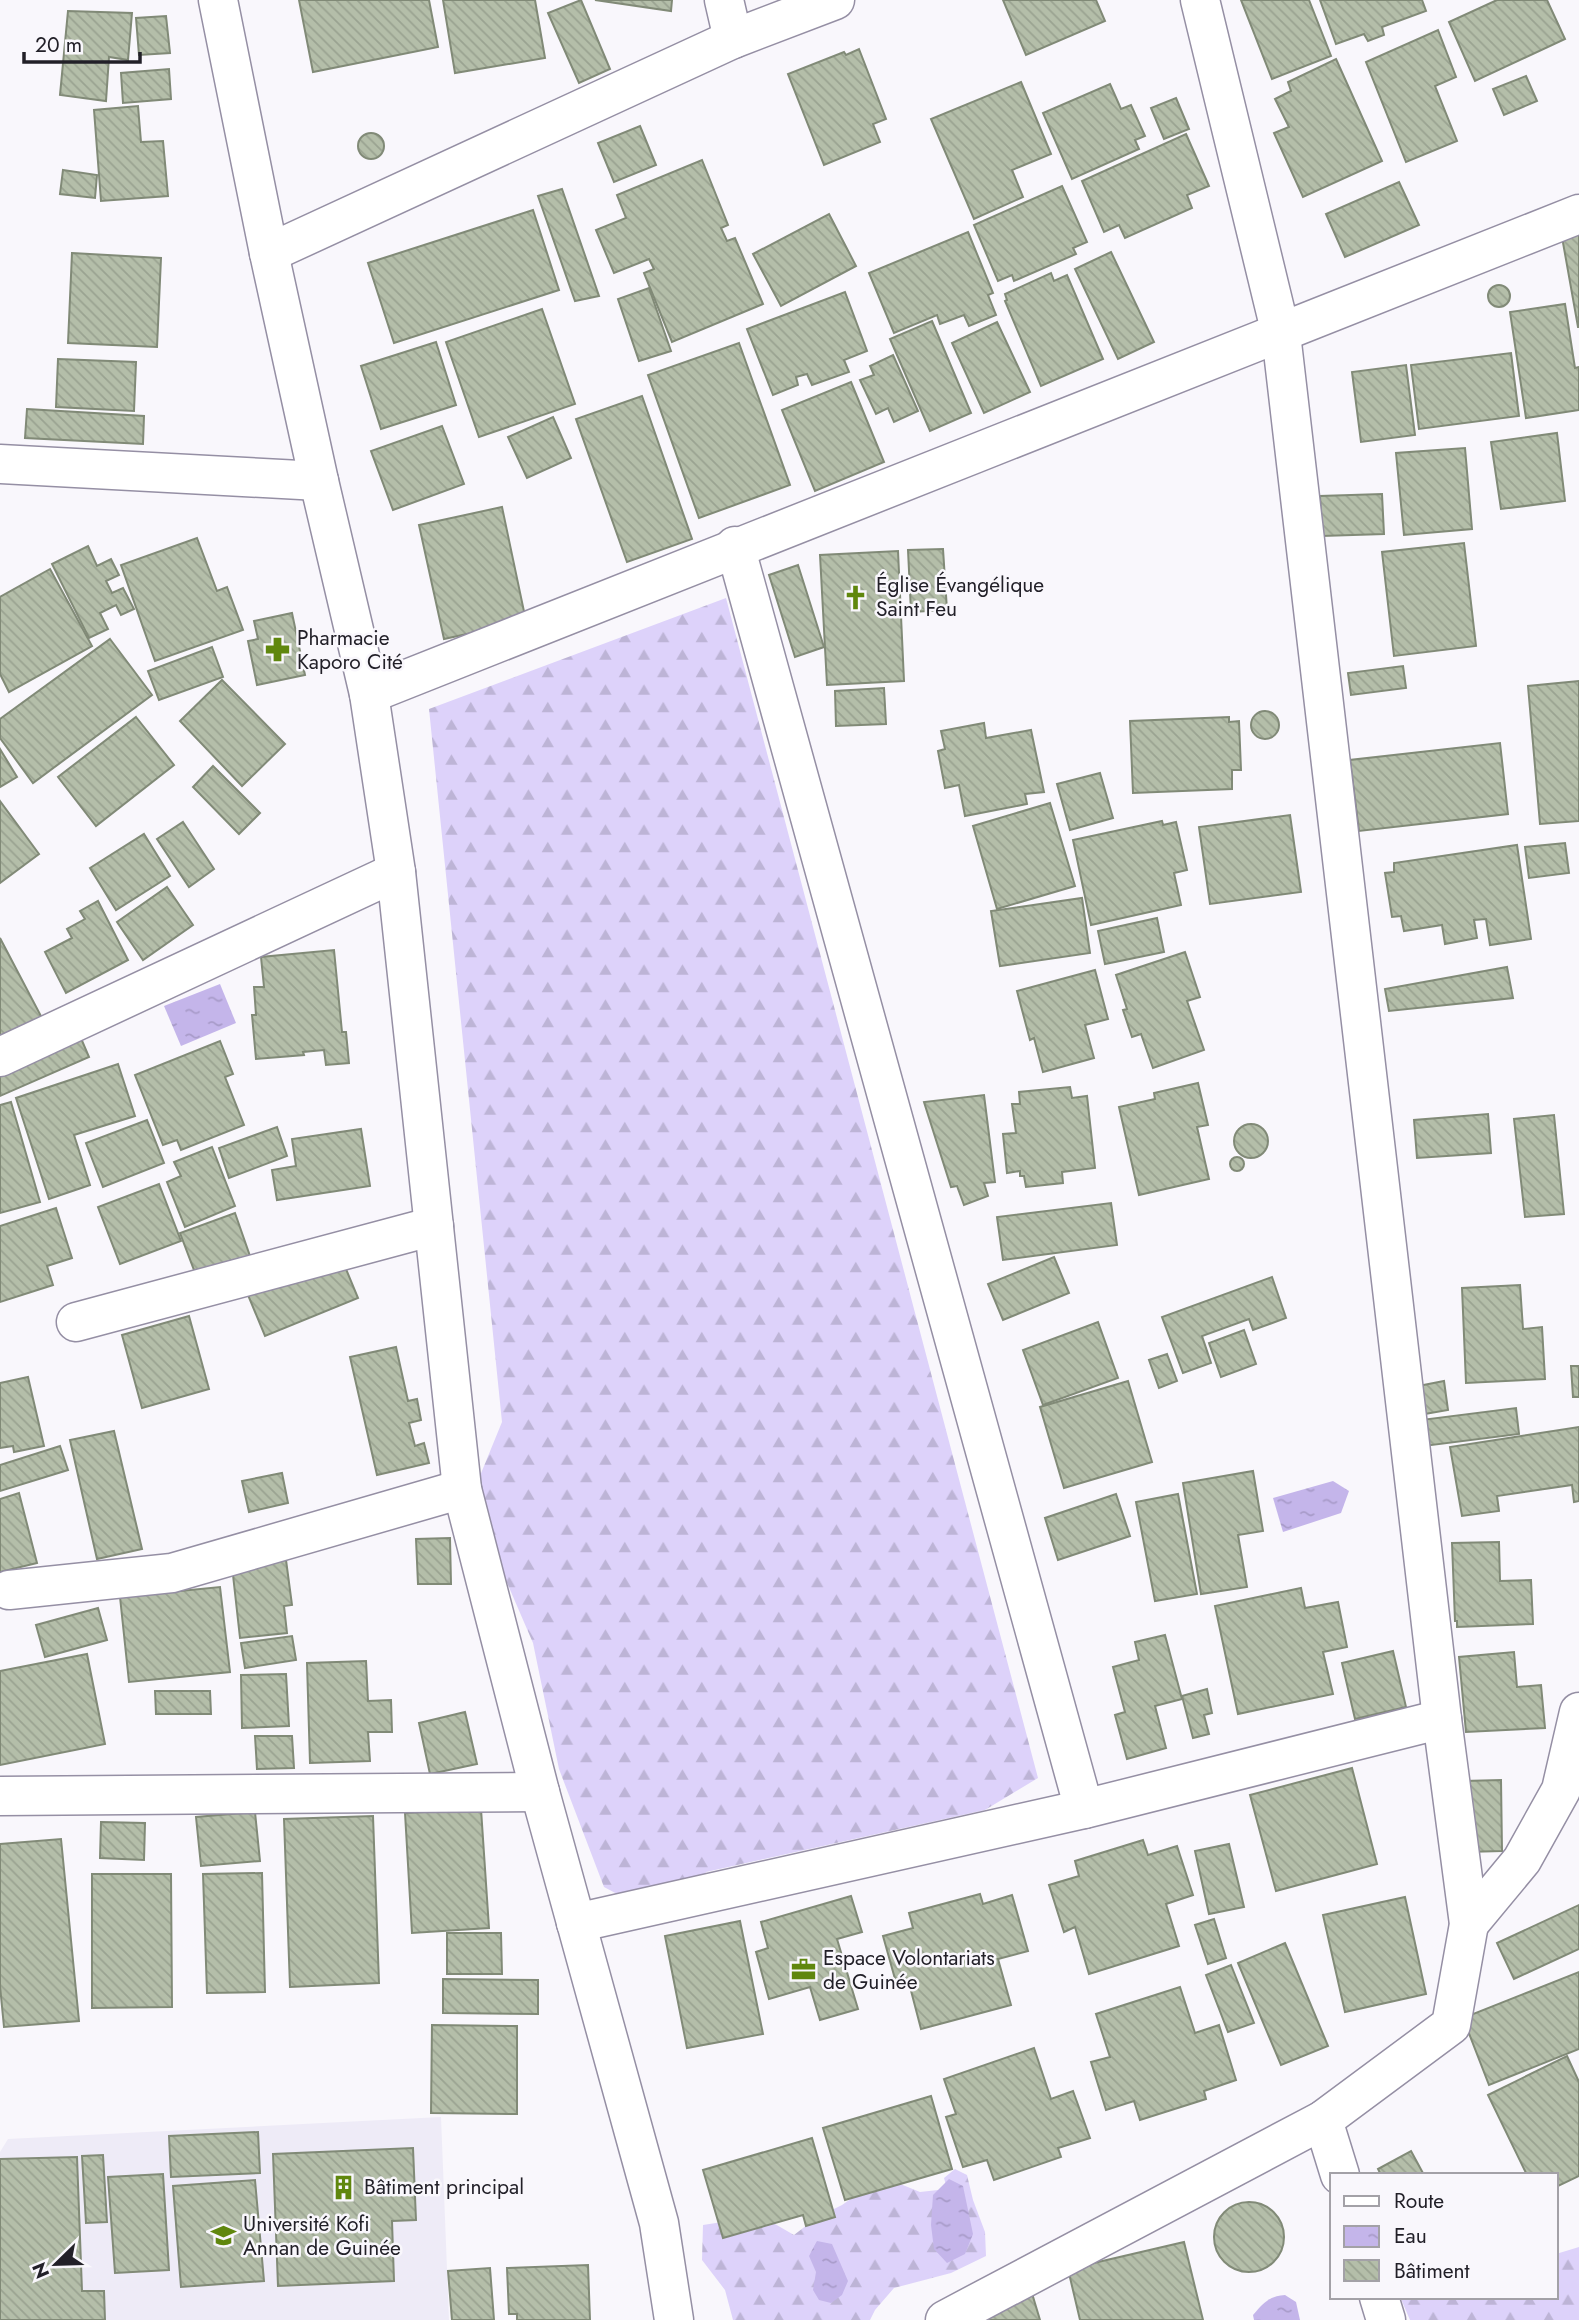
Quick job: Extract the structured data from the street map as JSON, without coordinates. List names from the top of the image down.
{
  "places": {
    "church": ["Église Évangélique Saint Feu"],
    "pharmacy": ["Pharmacie Kaporo Cité"],
    "office": ["Espace Volontariats de Guinée"],
    "building": ["Bâtiment principal"],
    "school or university": ["Université Kofi Annan de Guinée"]
  },
  "legend": ["Route", "Eau", "Bâtiment"],
  "scale_bar": "20 m",
  "north": "bottom left"
}
